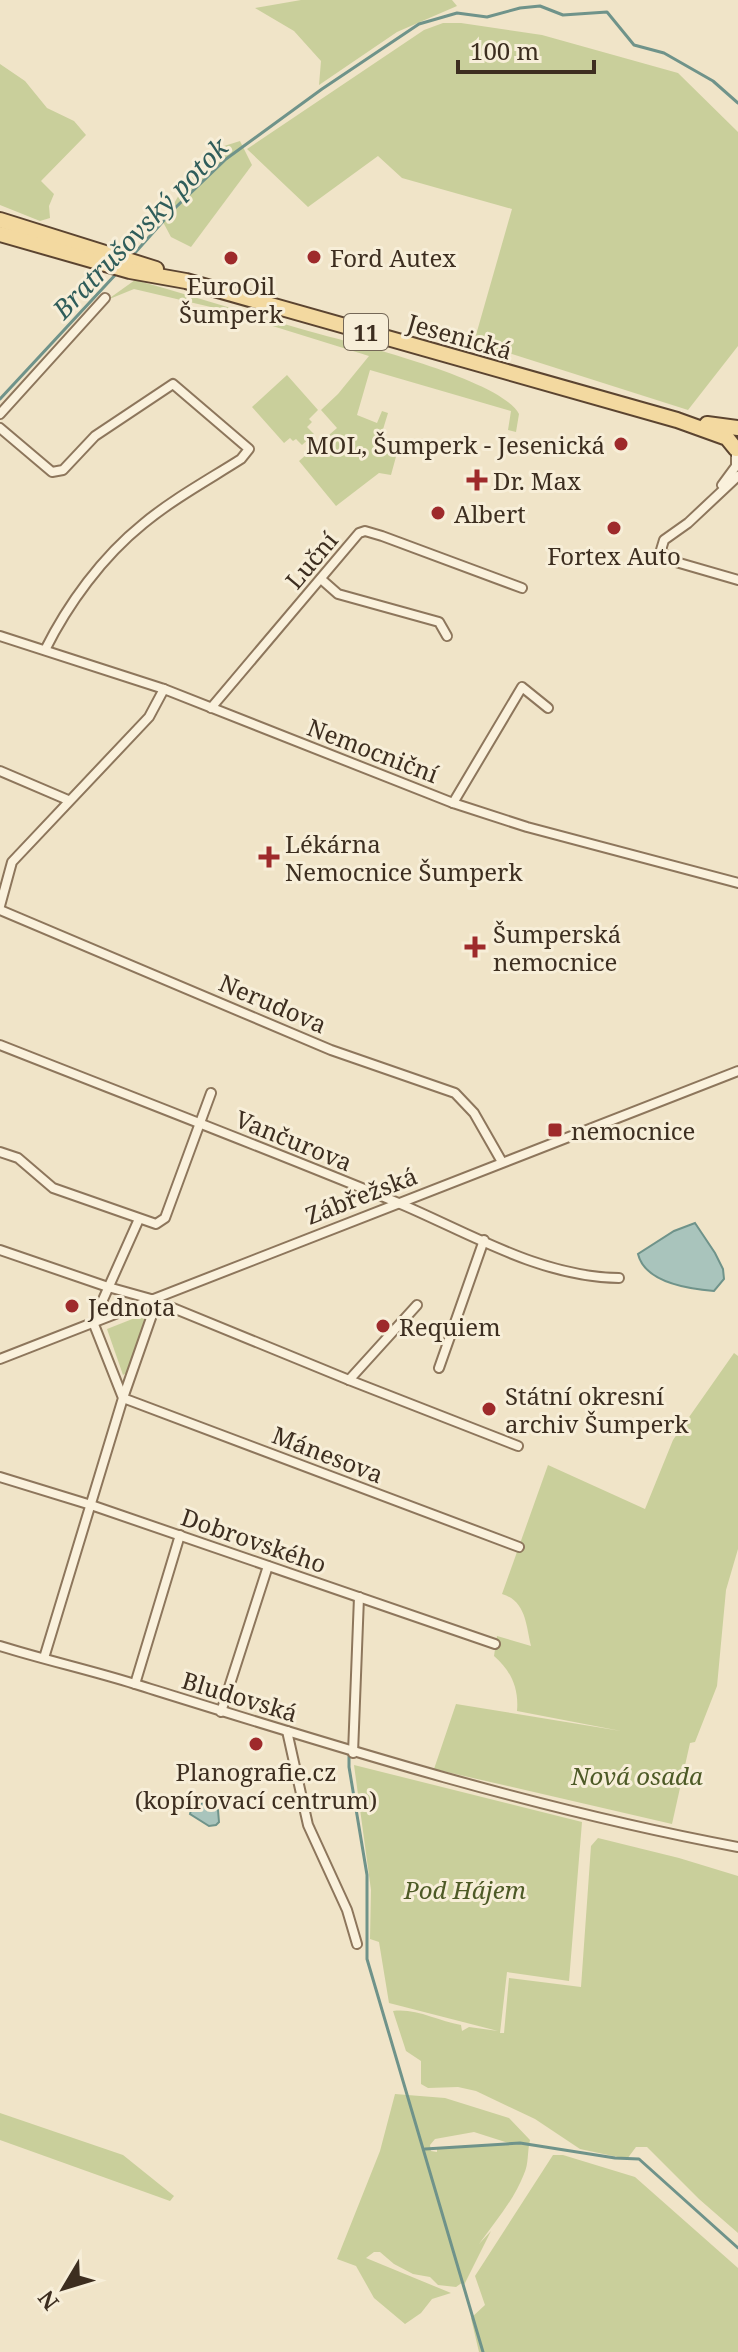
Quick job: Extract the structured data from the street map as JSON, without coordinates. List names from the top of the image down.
{
  "streets": {
    "main road": ["11", "Jesenická"],
    "street": [
      "Luční",
      "Nemocniční",
      "Nerudova",
      "Vančurova",
      "Zábřežská",
      "Mánesova",
      "Dobrovského",
      "Bludovská"
    ]
  },
  "crossings": [
    ["Luční", "Nemocniční"],
    ["Nerudova", "Zábřežská"],
    ["Vančurova", "Zábřežská"]
  ],
  "water": ["Bratrušovský potok"],
  "parks": ["Nová osada", "Pod Hájem"],
  "places": {
    "other": [
      "Ford Autex",
      "EuroOil Šumperk",
      "MOL, Šumperk - Jesenická",
      "Albert",
      "Fortex Auto",
      "Jednota",
      "Requiem",
      "Státní okresní archiv Šumperk",
      "Planografie.cz (kopírovací centrum)"
    ],
    "health": ["Dr. Max", "Lékárna Nemocnice Šumperk", "Šumperská nemocnice"],
    "transit": ["nemocnice"]
  },
  "scale_bar": "100 m",
  "north": "bottom left"
}
